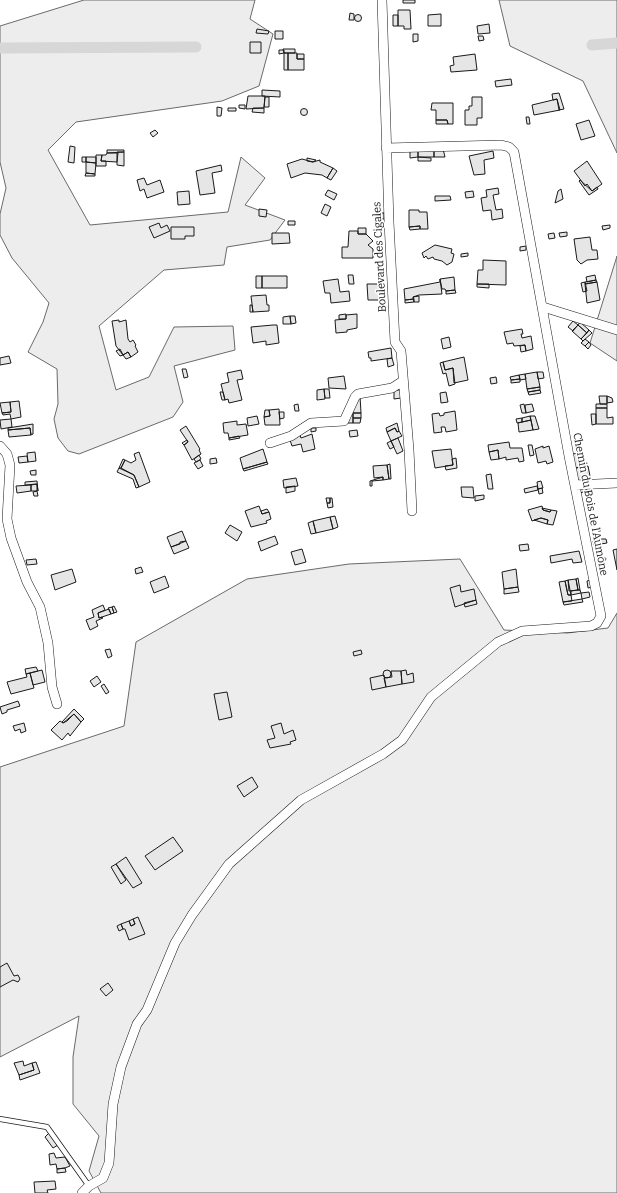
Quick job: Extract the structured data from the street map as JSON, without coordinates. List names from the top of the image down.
{
  "streets": {
    "street": ["Boulevard des Cigales", "Chemin du Bois de l'Aumône"]
  },
  "crossings": [
    ["Boulevard des Cigales", "Chemin du Bois de l'Aumône"]
  ]
}
